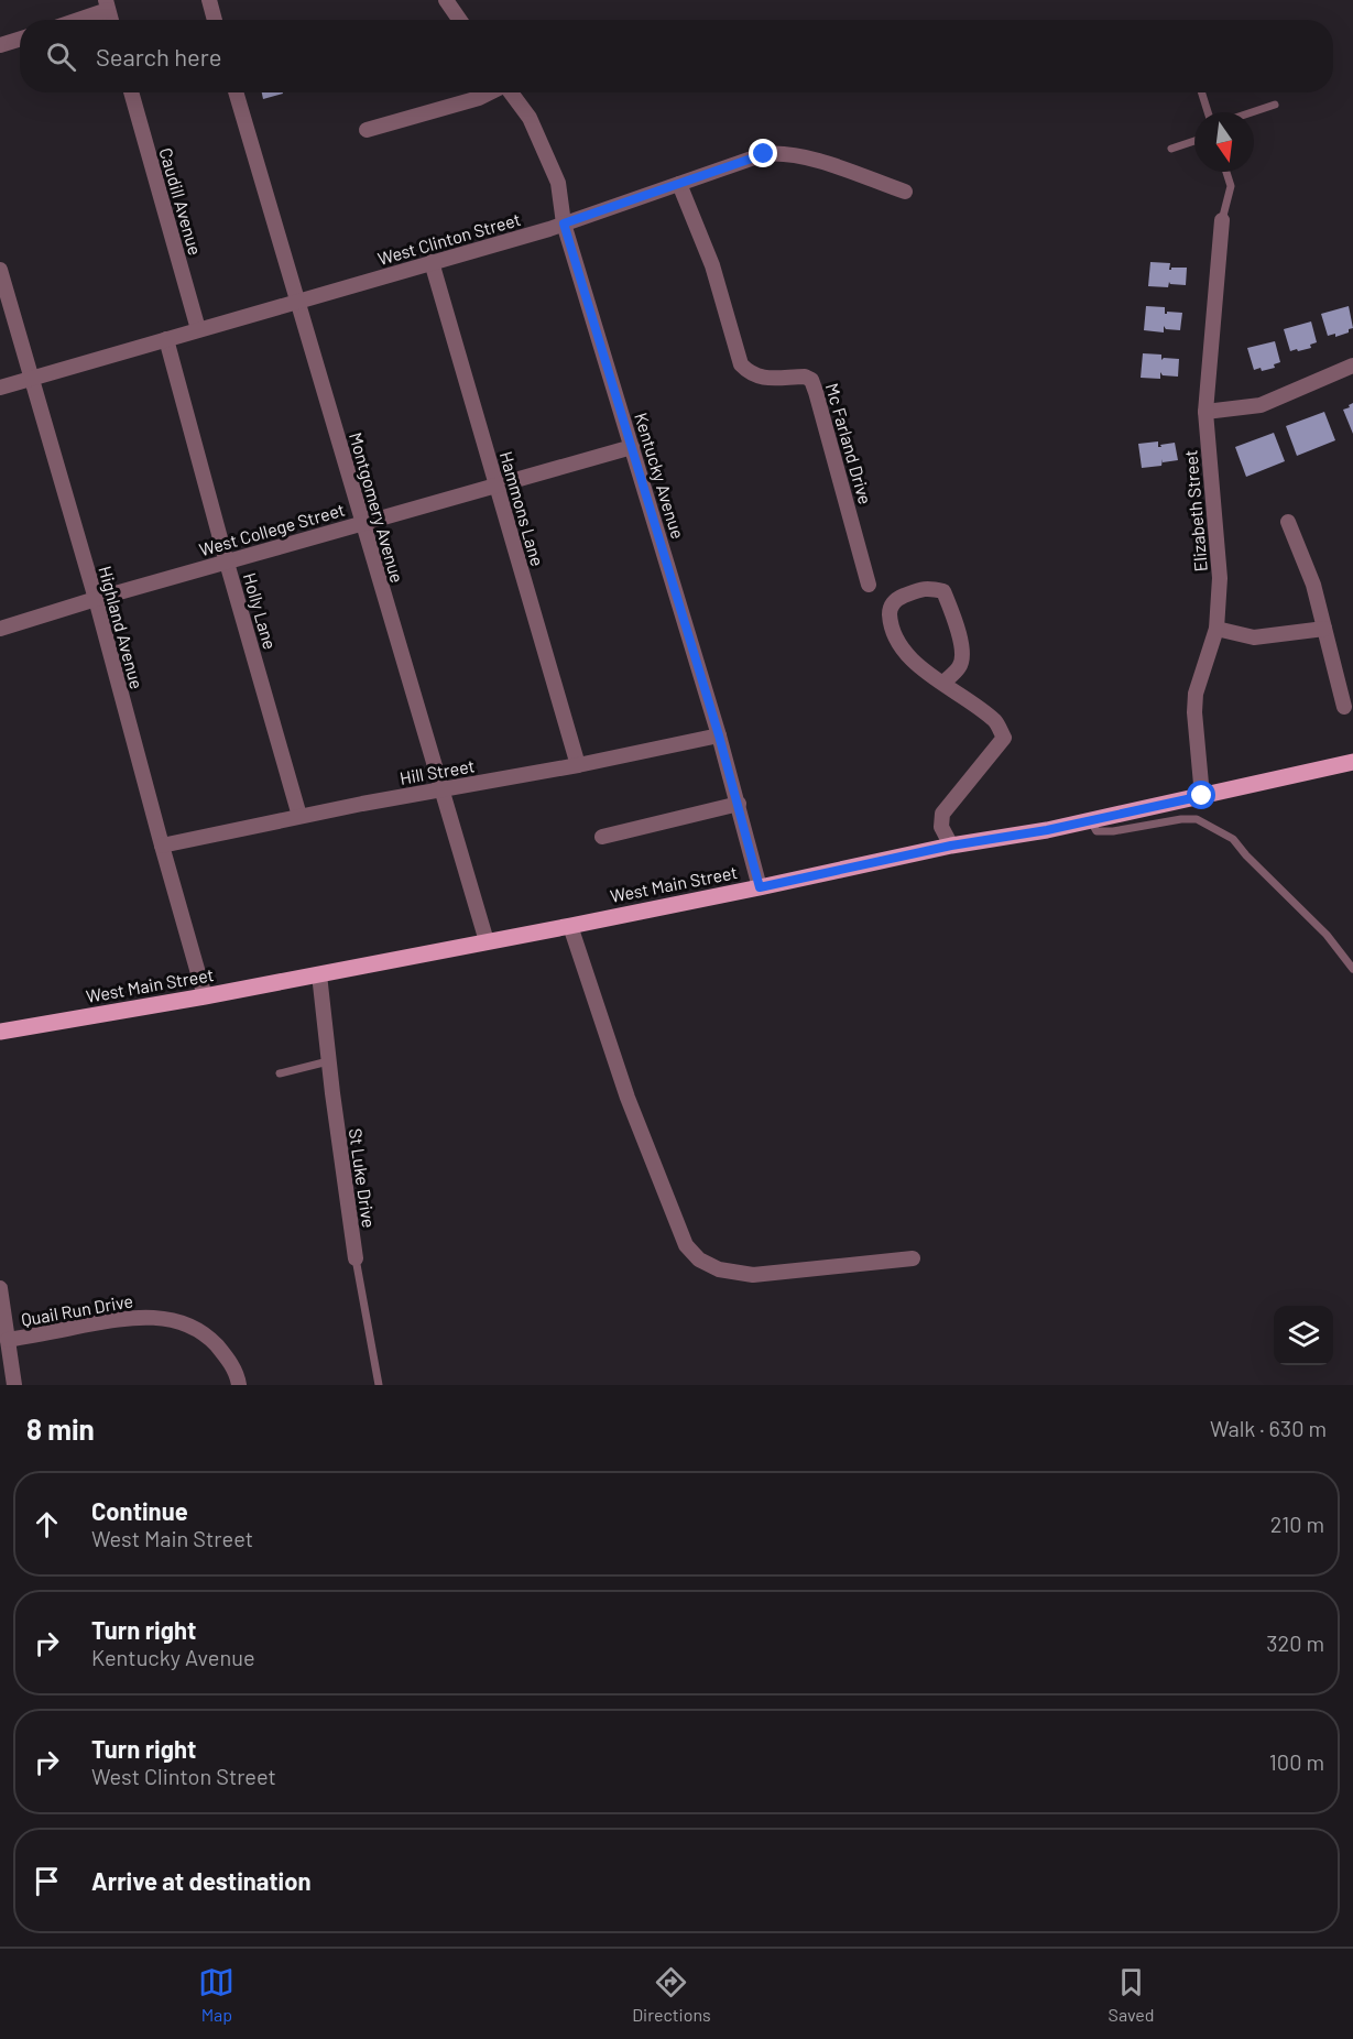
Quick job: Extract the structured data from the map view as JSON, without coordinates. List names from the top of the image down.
{
  "streets": {
    "main road": ["West Main Street"],
    "street": [
      "Caudill Avenue",
      "West Clinton Street",
      "Mc Farland Drive",
      "Kentucky Avenue",
      "Montgomery Avenue",
      "Hammons Lane",
      "Elizabeth Street",
      "West College Street",
      "Holly Lane",
      "Highland Avenue",
      "Hill Street",
      "St Luke Drive",
      "Quail Run Drive"
    ]
  },
  "crossings": [
    ["Caudill Avenue", "West Clinton Street"],
    ["West Clinton Street", "Mc Farland Drive"],
    ["West Clinton Street", "Kentucky Avenue"],
    ["West Clinton Street", "Montgomery Avenue"],
    ["West Clinton Street", "Hammons Lane"],
    ["West Clinton Street", "Holly Lane"],
    ["West Clinton Street", "Highland Avenue"],
    ["Kentucky Avenue", "West College Street"],
    ["Kentucky Avenue", "Hill Street"],
    ["Kentucky Avenue", "West Main Street"],
    ["Montgomery Avenue", "West College Street"],
    ["Montgomery Avenue", "Hill Street"],
    ["Montgomery Avenue", "West Main Street"],
    ["Hammons Lane", "West College Street"],
    ["Hammons Lane", "Hill Street"],
    ["Elizabeth Street", "West Main Street"],
    ["West College Street", "Holly Lane"],
    ["West College Street", "Highland Avenue"],
    ["Holly Lane", "Hill Street"],
    ["Highland Avenue", "Hill Street"],
    ["Highland Avenue", "West Main Street"],
    ["West Main Street", "St Luke Drive"]
  ],
  "north": "bottom",
  "page": {
    "search": "Search here",
    "heading": ["8 min", "Walk · 630 m"],
    "list": [
      ["Continue", "West Main Street", "210 m"],
      ["Turn right", "Kentucky Avenue", "320 m"],
      ["Turn right", "West Clinton Street", "100 m"],
      "Arrive at destination"
    ],
    "nav": ["Map", "Directions", "Saved"]
  }
}
